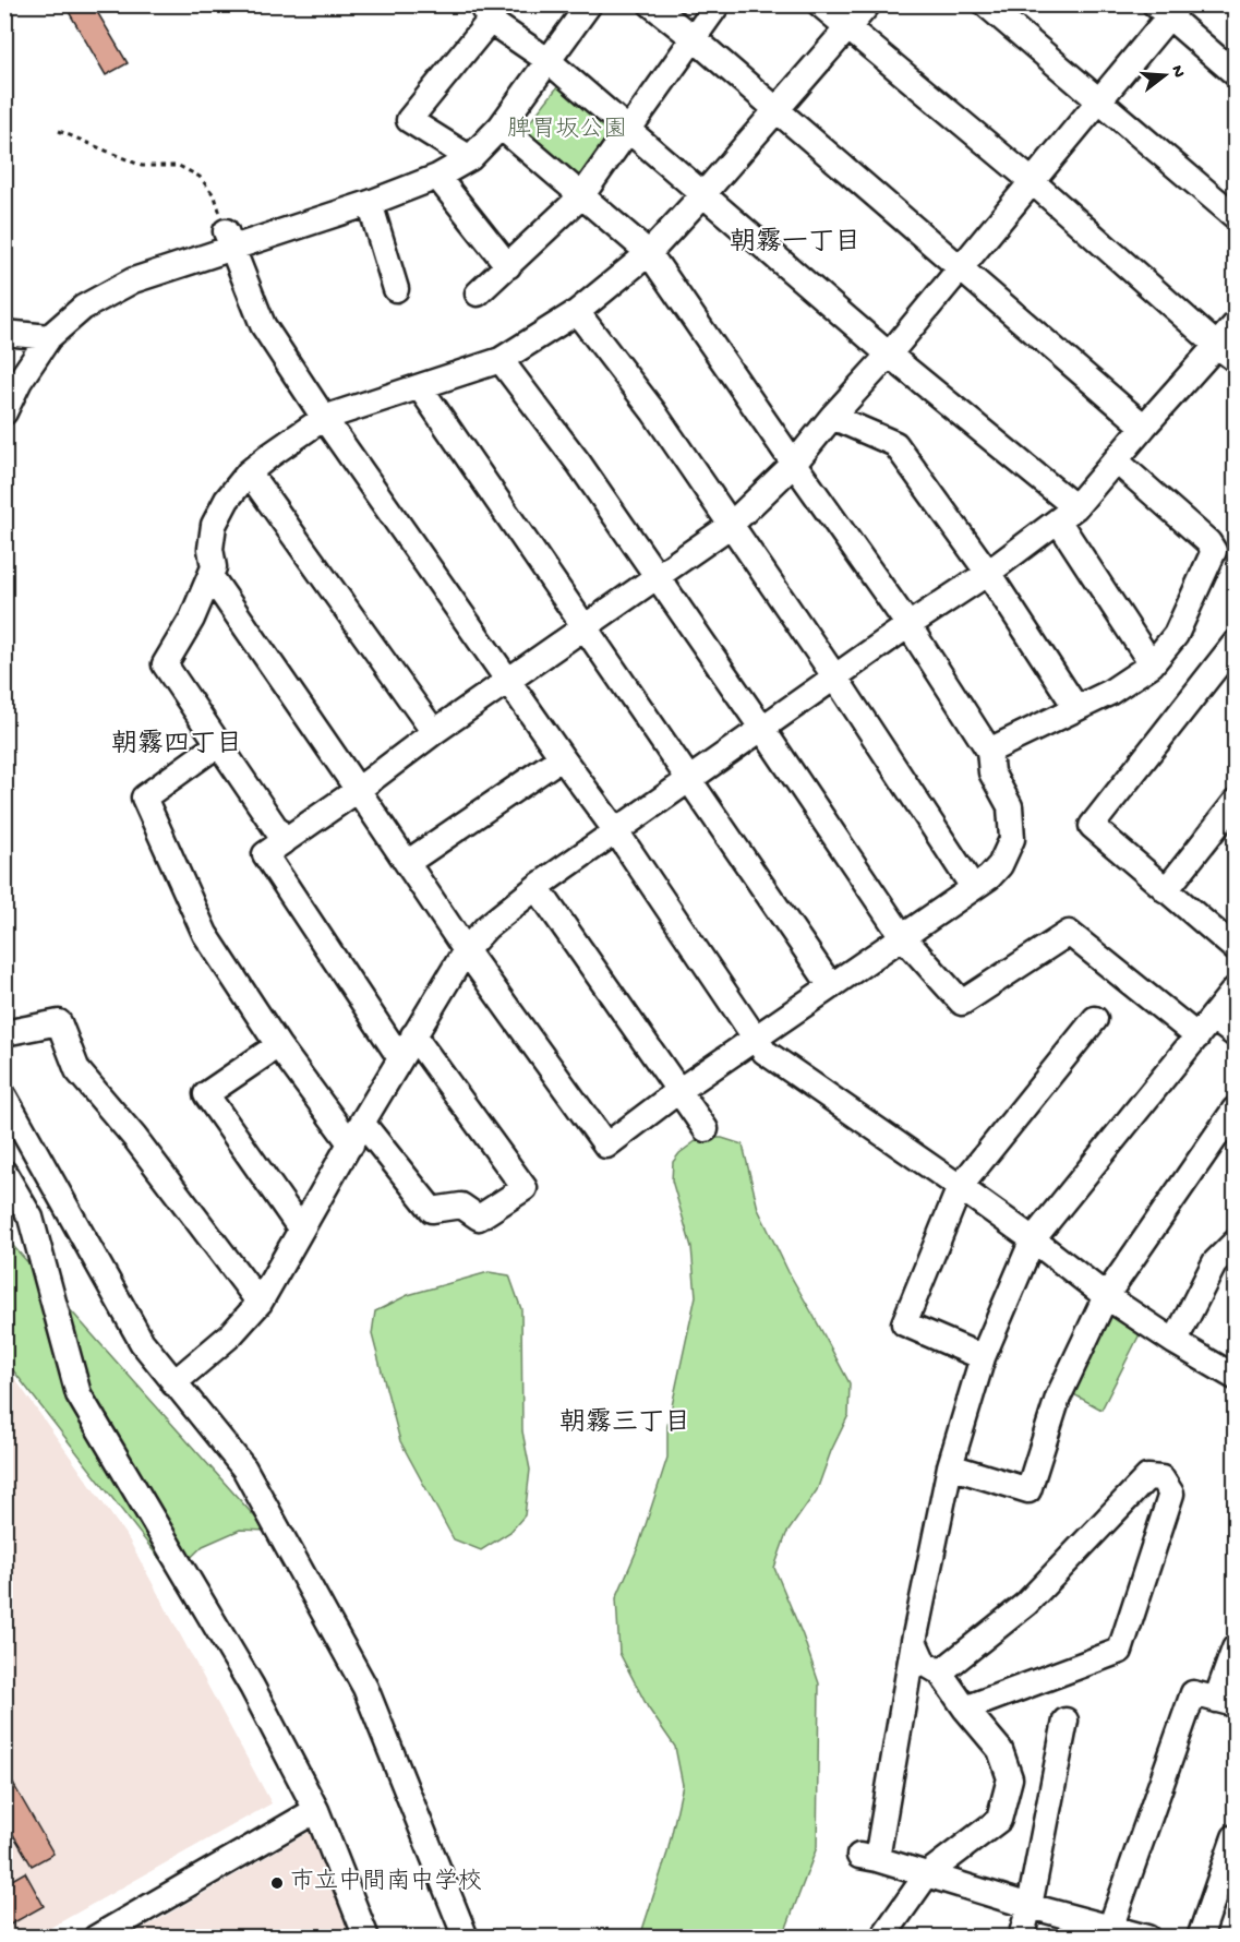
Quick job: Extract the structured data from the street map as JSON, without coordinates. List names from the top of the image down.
{
  "districts": ["朝霧一丁目", "朝霧四丁目", "朝霧三丁目"],
  "parks": ["脾胃坂公園"],
  "places": ["市立中間南中学校"],
  "north": "right"
}
